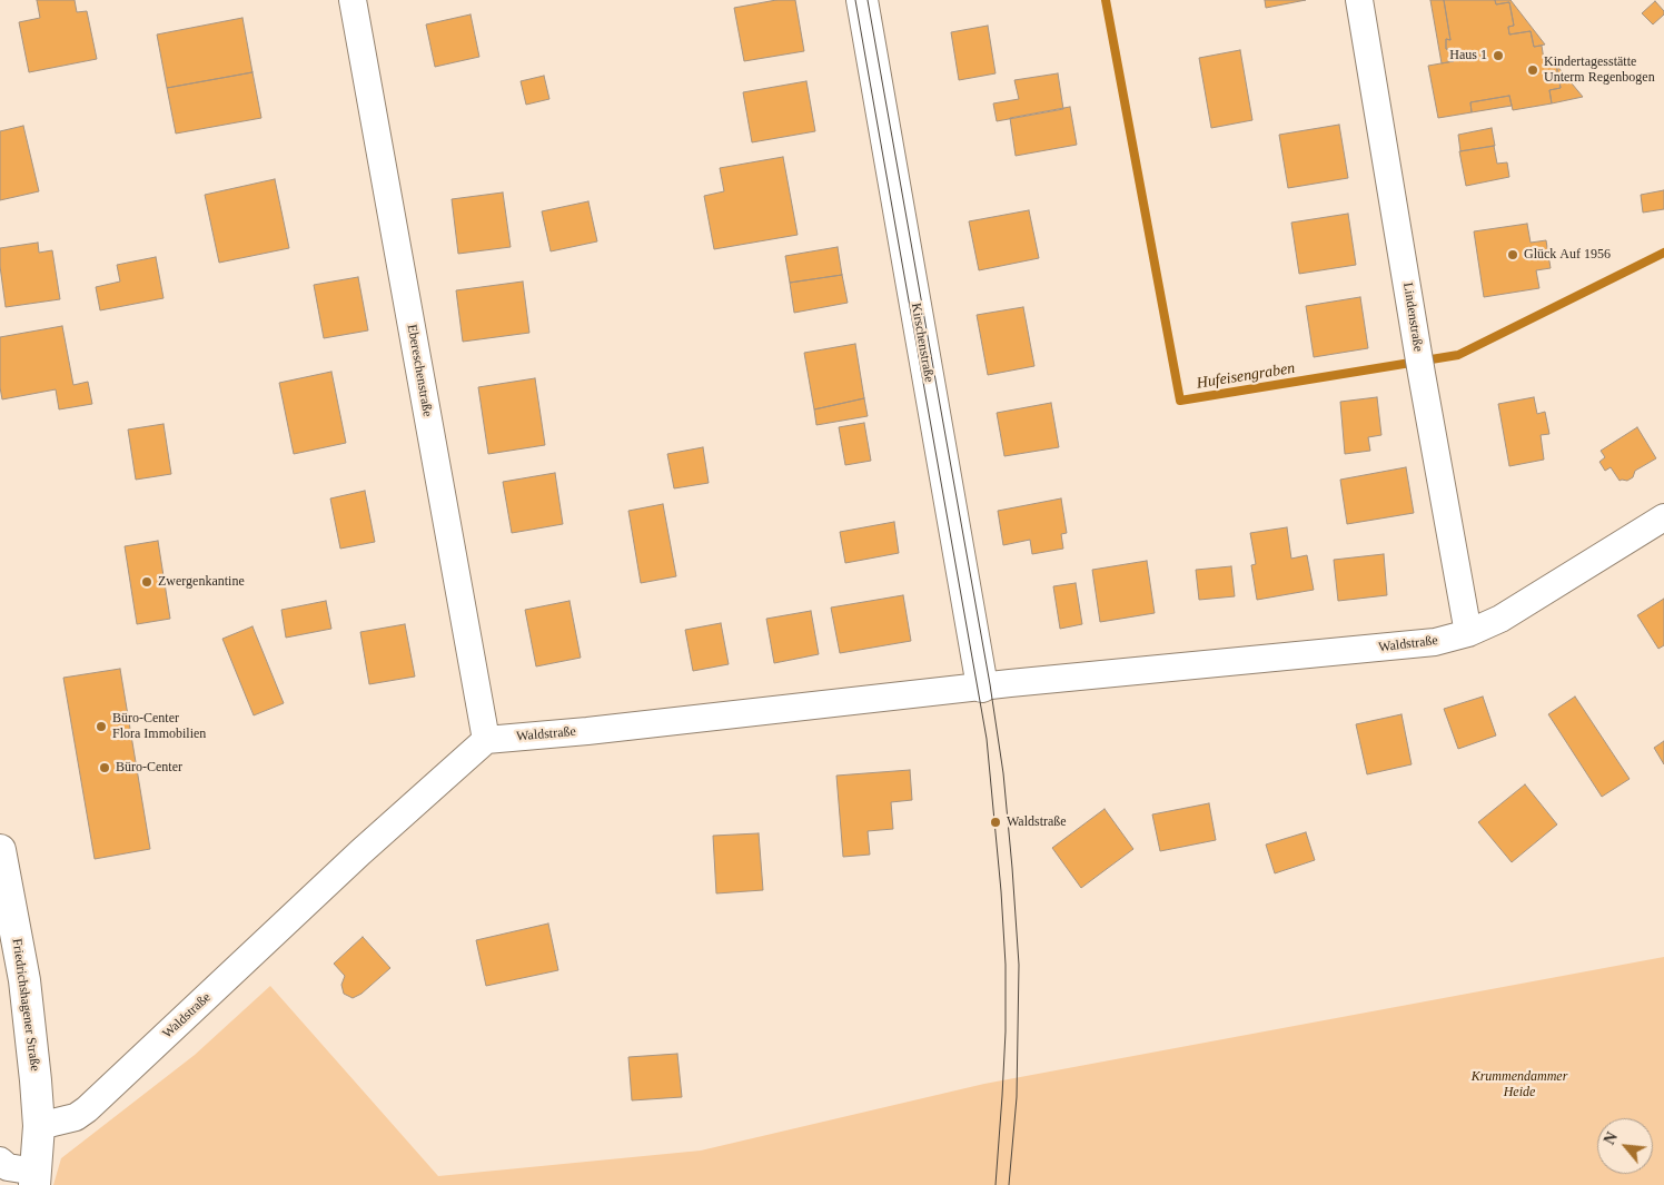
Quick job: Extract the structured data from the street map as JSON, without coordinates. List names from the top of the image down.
{
  "streets": {
    "street": [
      "Lindenstraße",
      "Kirschenstraße",
      "Ebereschenstraße",
      "Waldstraße",
      "Friedrichshagener Straße"
    ]
  },
  "crossings": [
    ["Lindenstraße", "Waldstraße"],
    ["Kirschenstraße", "Waldstraße"],
    ["Ebereschenstraße", "Waldstraße"],
    ["Waldstraße", "Friedrichshagener Straße"]
  ],
  "water": ["Hufeisengraben"],
  "parks": ["Krummendammer Heide"],
  "places": [
    "Haus 1",
    "Kindertagesstätte Unterm Regenbogen",
    "Glück Auf 1956",
    "Zwergenkantine",
    "Büro-Center Flora Immobilien",
    "Büro-Center",
    "Waldstraße"
  ],
  "north": "top left"
}
